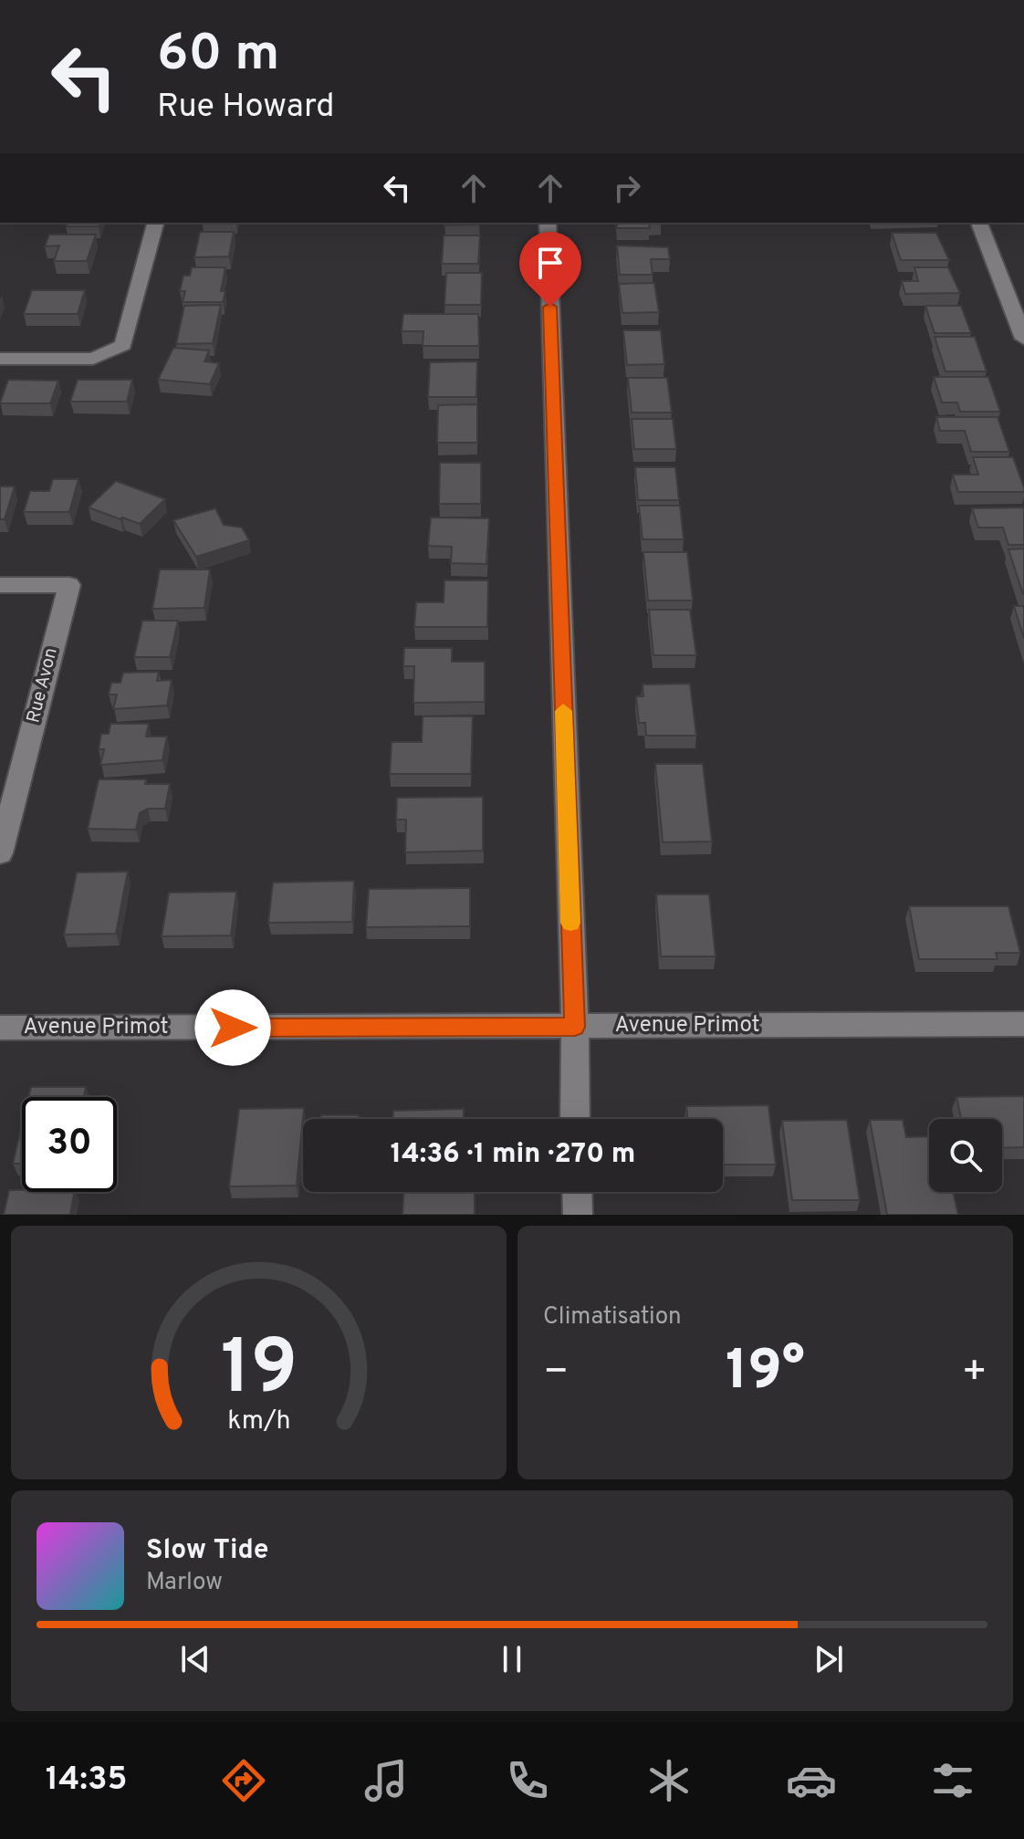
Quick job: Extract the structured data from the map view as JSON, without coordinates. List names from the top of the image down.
{
  "streets": {
    "street": ["Rue Avon", "Avenue Primot"]
  },
  "page": {
    "turn": ["60 m", "Rue Howard"],
    "limit": "30",
    "trip": "14:36 · 1 min · 270 m",
    "tile": "Climatisation",
    "heat": ["−", "19°", "+"],
    "song": ["Slow Tide", "Marlow"],
    "tabs": "14:35",
    "gauge": ["19", "km/h"]
  }
}
